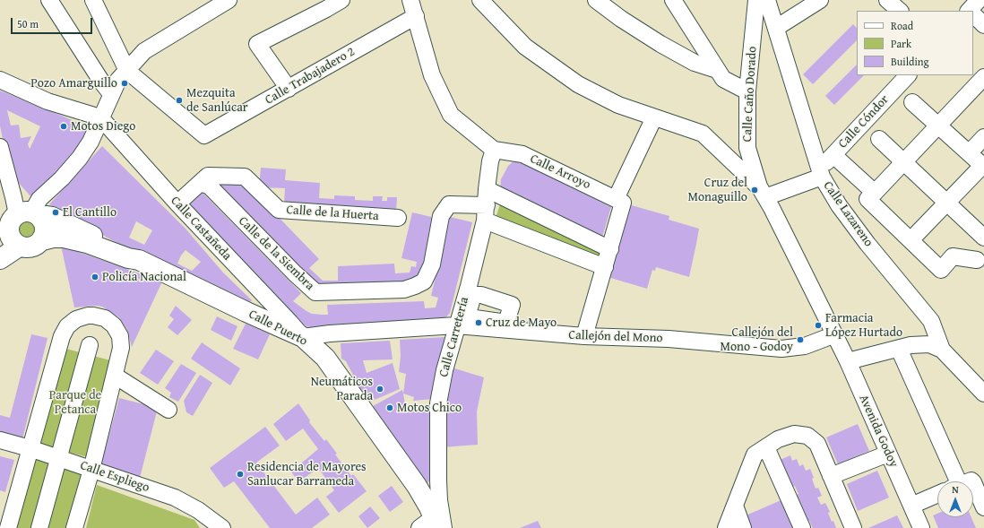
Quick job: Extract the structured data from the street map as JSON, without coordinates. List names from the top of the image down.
{
  "streets": {
    "main road": ["Calle Puerto"],
    "street": [
      "Calle Trabajadero 2",
      "Calle Caño Dorado",
      "Calle Cóndor",
      "Calle Arroyo",
      "Calle de la Huerta",
      "Calle Lazareno",
      "Calle Castañeda",
      "Calle de la Siembra",
      "Calle Carretería",
      "Callejón del Mono",
      "Avenida Godoy",
      "Calle Espliego"
    ]
  },
  "crossings": [
    ["Calle Caño Dorado", "Avenida Godoy"],
    ["Calle Cóndor", "Calle Lazareno"],
    ["Calle Arroyo", "Calle Carretería"],
    ["Calle de la Huerta", "Calle de la Siembra"],
    ["Calle Castañeda", "Calle Puerto"],
    ["Calle Castañeda", "Callejón del Mono"],
    ["Calle de la Siembra", "Calle Carretería"],
    ["Calle Puerto", "Calle Carretería"],
    ["Calle Puerto", "Callejón del Mono"],
    ["Calle Carretería", "Callejón del Mono"],
    ["Callejón del Mono", "Avenida Godoy"]
  ],
  "parks": ["Parque de Petanca"],
  "places": [
    "Pozo Amarguillo",
    "Mezquita de Sanlúcar",
    "Motos Diego",
    "Cruz del Monaguillo",
    "El Cantillo",
    "Policía Nacional",
    "Cruz de Mayo",
    "Farmacia López Hurtado",
    "Callejón del Mono - Godoy",
    "Neumáticos Parada",
    "Motos Chico",
    "Residencia de Mayores Sanlucar Barrameda"
  ],
  "legend": ["Road", "Park", "Building"],
  "scale_bar": "50 m",
  "north": "top"
}
